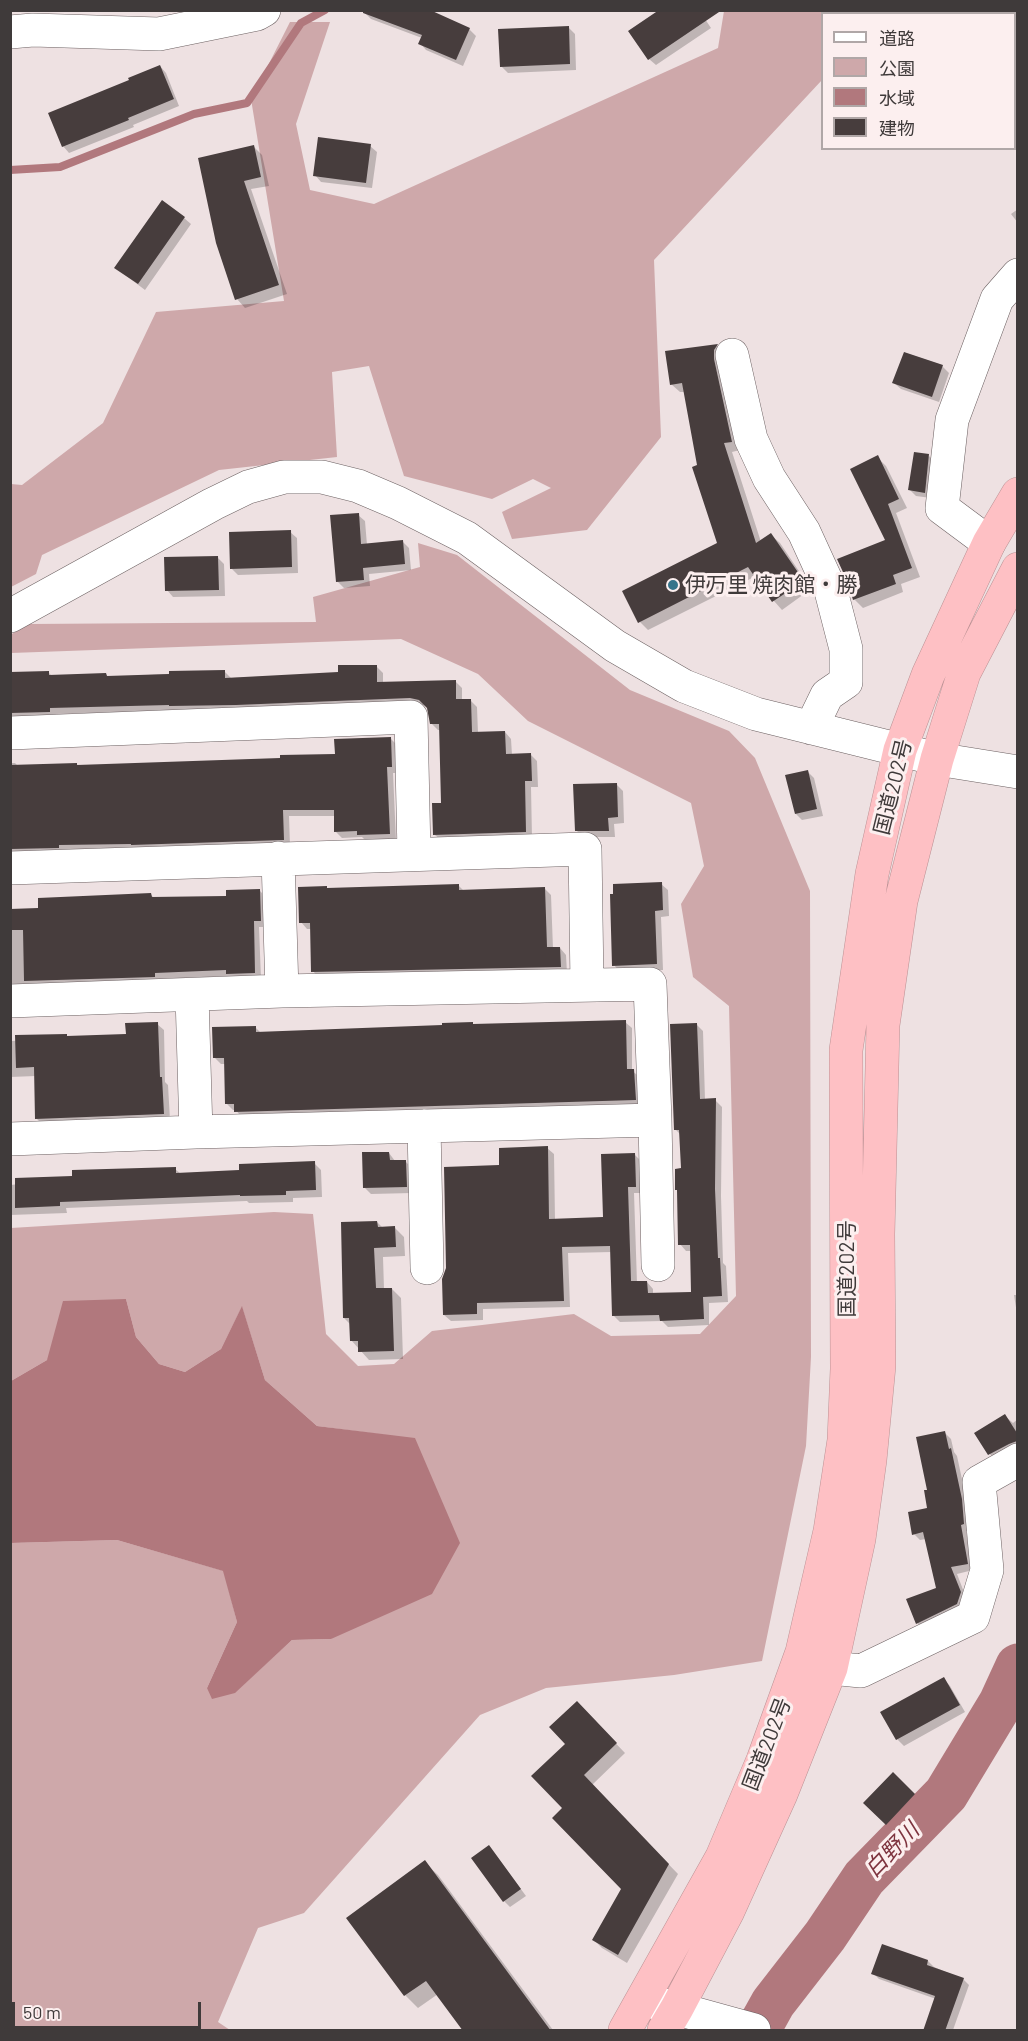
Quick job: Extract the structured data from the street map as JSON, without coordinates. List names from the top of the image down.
{
  "streets": {
    "highway": ["国道202号"]
  },
  "water": ["白野川"],
  "places": ["伊万里 焼肉館・勝"],
  "legend": [
    "道路",
    "公園",
    "水域",
    "建物"
  ],
  "scale_bar": "50 m"
}
